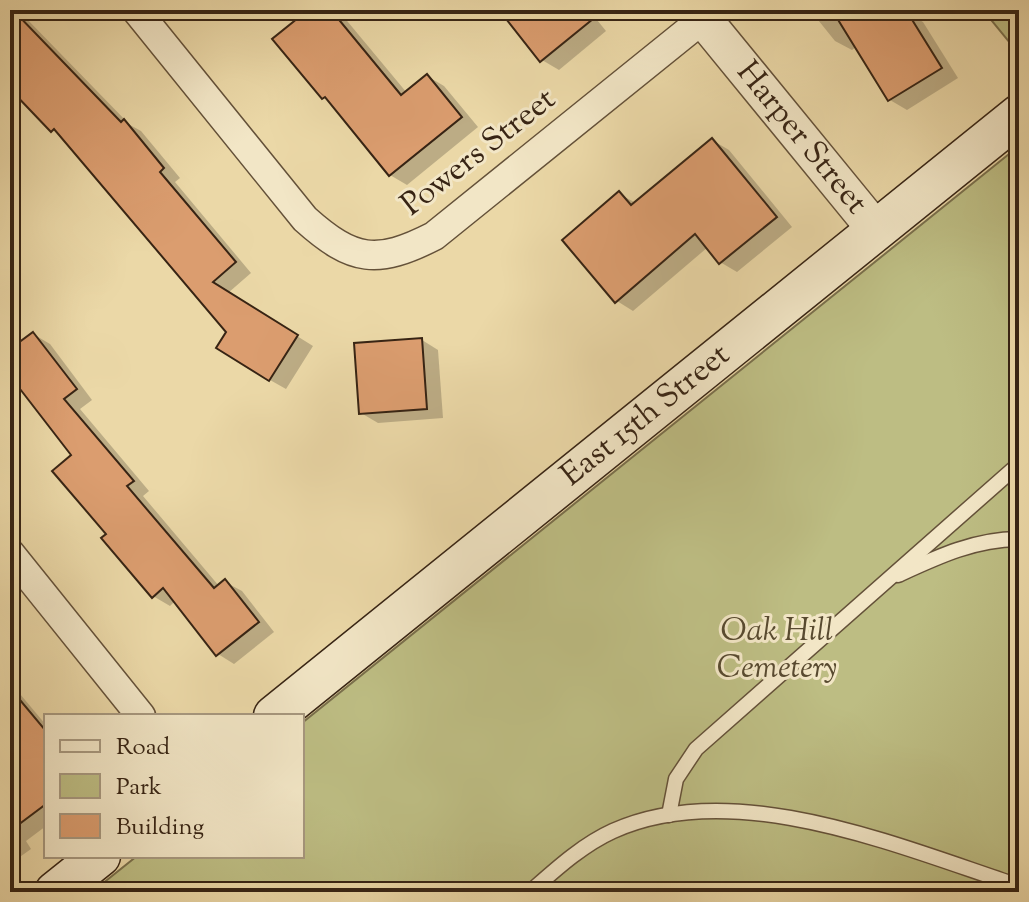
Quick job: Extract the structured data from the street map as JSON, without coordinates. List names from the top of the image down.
{
  "streets": {
    "main road": ["East 15th Street"],
    "street": ["Harper Street", "Powers Street"]
  },
  "crossings": [
    ["Harper Street", "Powers Street"],
    ["Harper Street", "East 15th Street"]
  ],
  "parks": ["Oak Hill Cemetery"],
  "legend": ["Road", "Park", "Building"]
}
